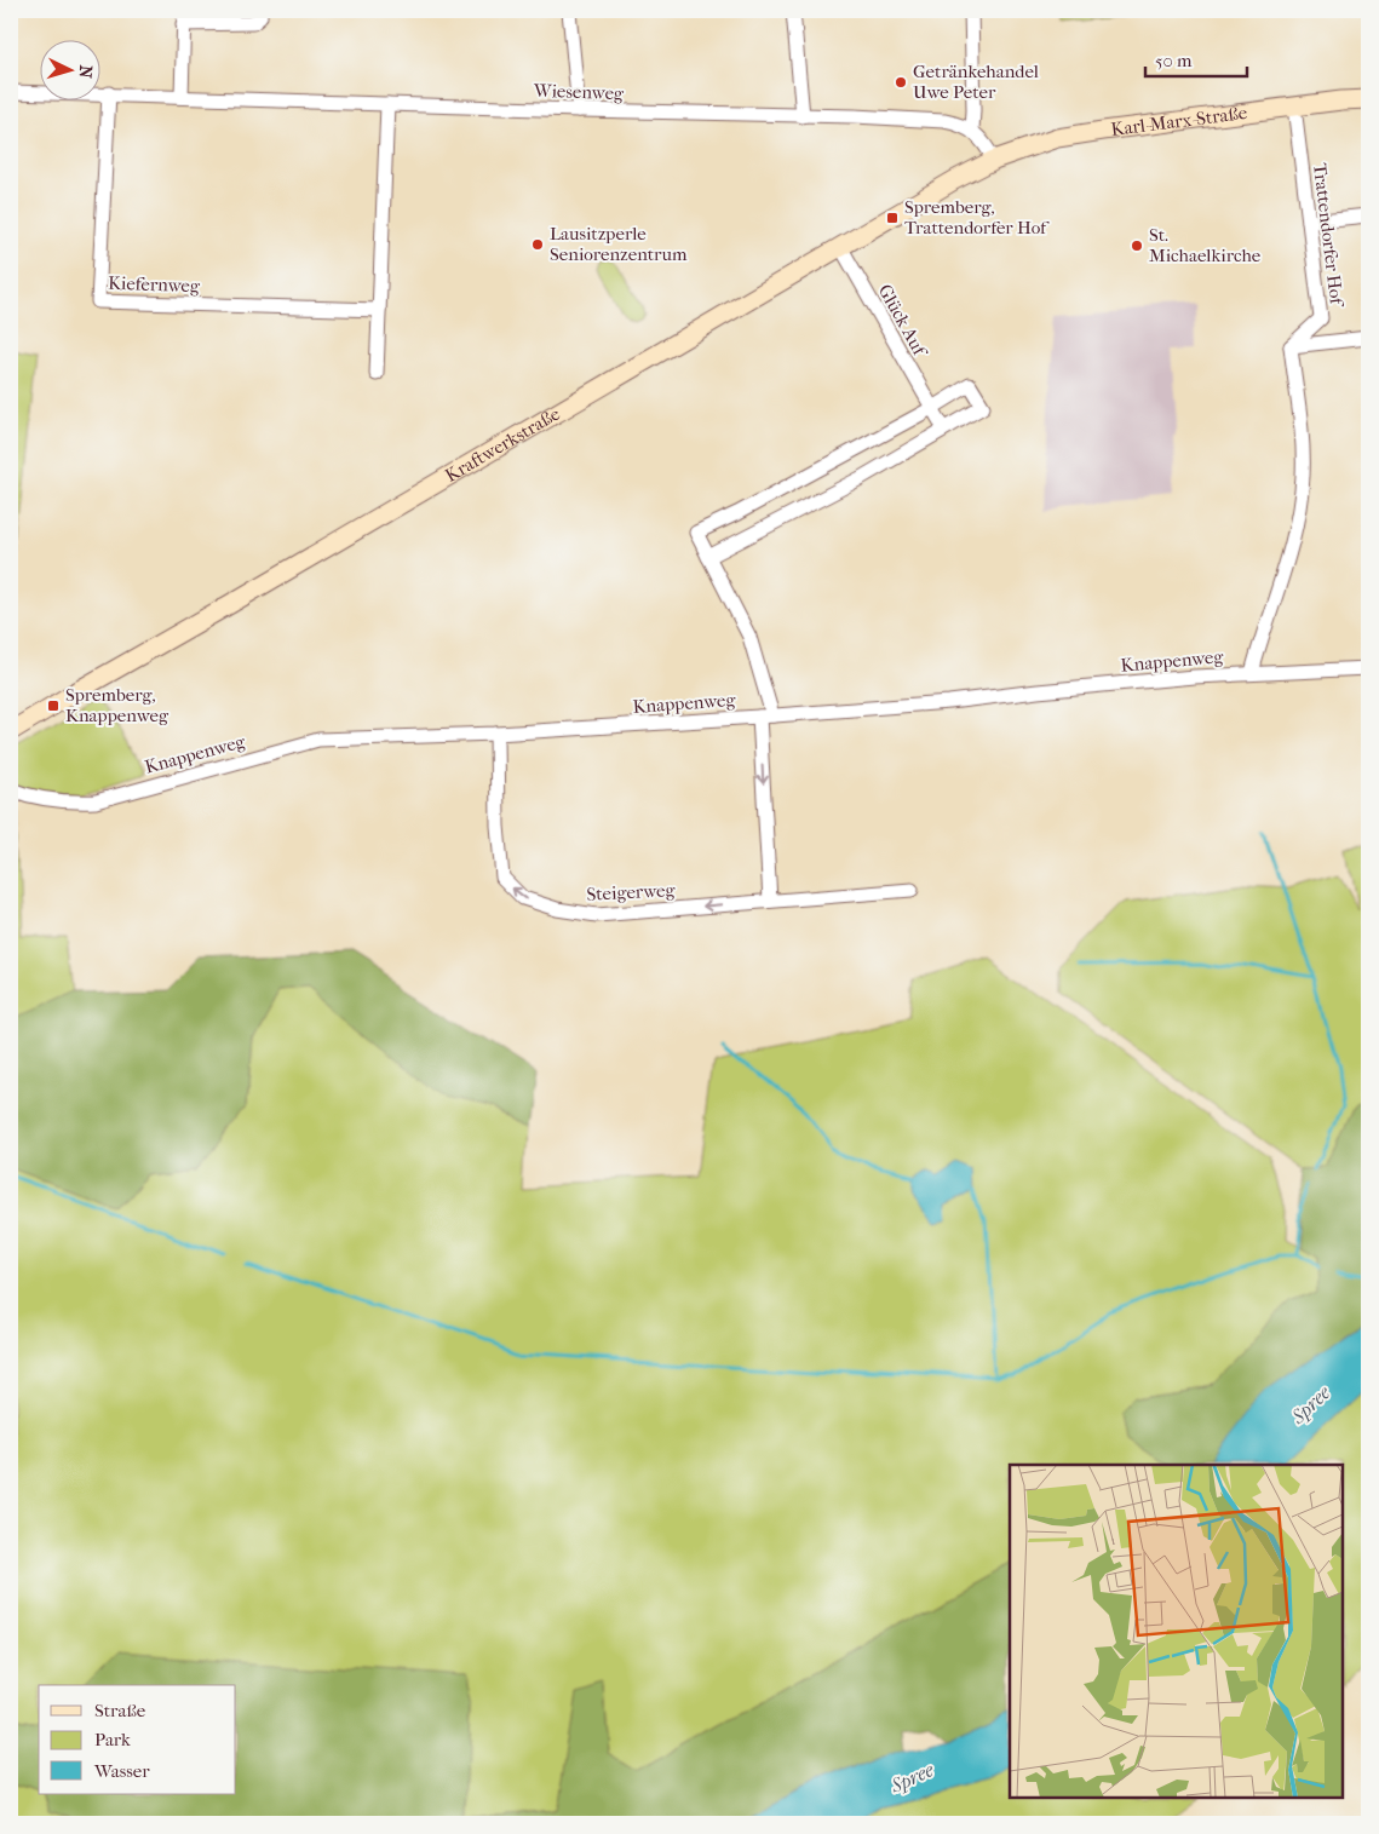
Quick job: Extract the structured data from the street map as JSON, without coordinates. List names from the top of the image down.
{
  "streets": {
    "main road": ["Karl-Marx-Straße", "Kraftwerkstraße"],
    "street": [
      "Wiesenweg",
      "Trattendorfer Hof",
      "Kiefernweg",
      "Glück Auf",
      "Knappenweg",
      "Steigerweg"
    ]
  },
  "crossings": [
    ["Wiesenweg", "Kiefernweg"],
    ["Karl-Marx-Straße", "Trattendorfer Hof"],
    ["Karl-Marx-Straße", "Kraftwerkstraße"],
    ["Glück Auf", "Kraftwerkstraße"],
    ["Knappenweg", "Steigerweg"]
  ],
  "water": ["Spree"],
  "places": {
    "other": ["Getränkehandel Uwe Peter", "Lausitzperle Seniorenzentrum", "St. Michaelkirche"],
    "transit": ["Spremberg, Trattendorfer Hof", "Spremberg, Knappenweg"]
  },
  "legend": ["Straße", "Park", "Wasser"],
  "scale_bar": "50 m",
  "north": "right"
}
